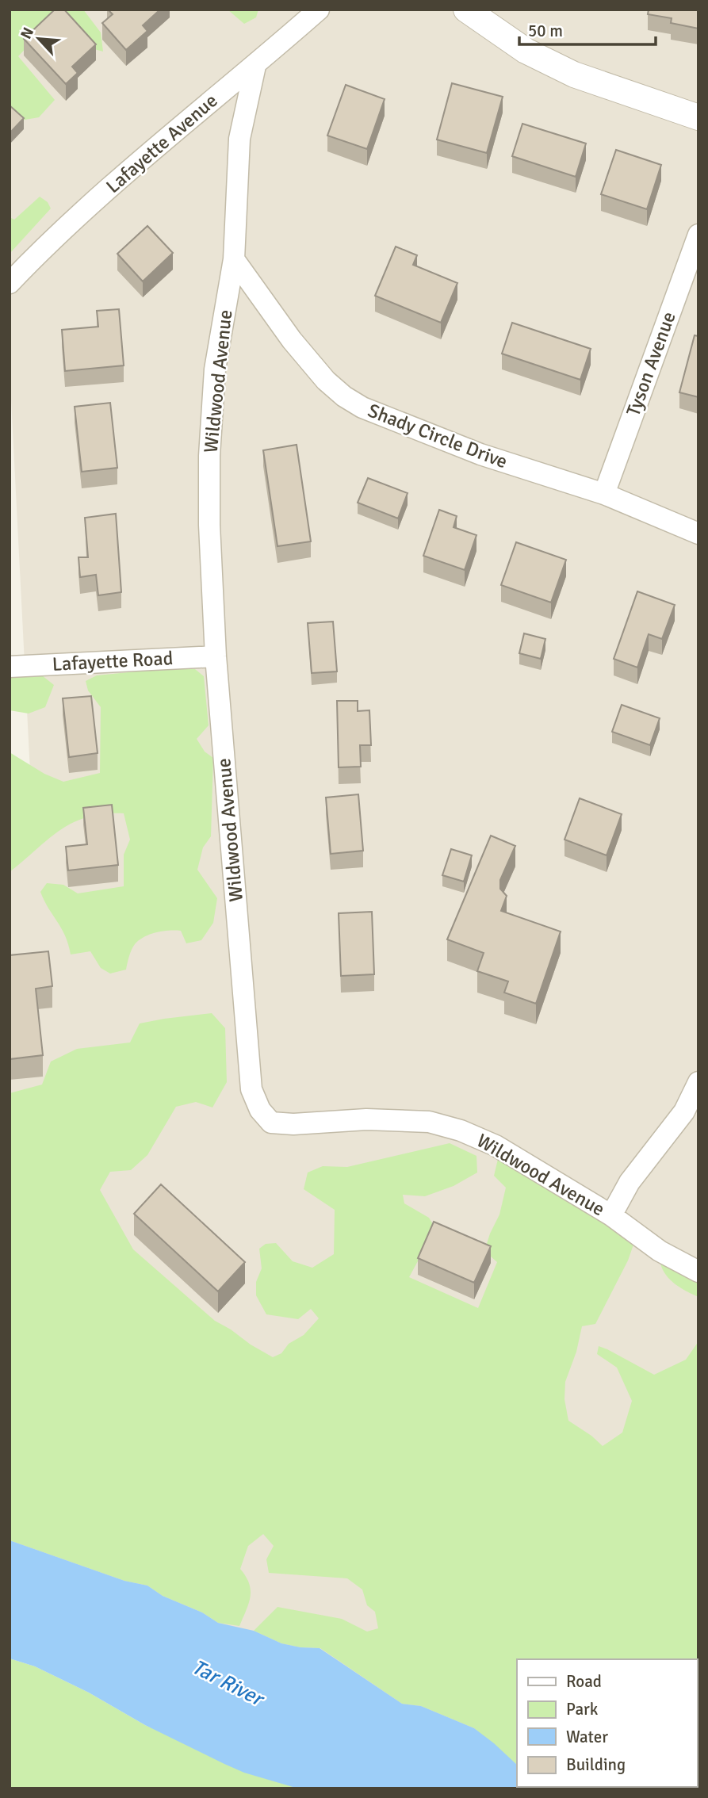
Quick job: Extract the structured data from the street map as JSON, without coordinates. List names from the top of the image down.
{
  "streets": {
    "street": [
      "Lafayette Avenue",
      "Tyson Avenue",
      "Wildwood Avenue",
      "Shady Circle Drive",
      "Lafayette Road"
    ]
  },
  "crossings": [
    ["Lafayette Avenue", "Wildwood Avenue"],
    ["Tyson Avenue", "Shady Circle Drive"],
    ["Wildwood Avenue", "Shady Circle Drive"],
    ["Wildwood Avenue", "Lafayette Road"]
  ],
  "water": ["Tar River"],
  "legend": [
    "Road",
    "Park",
    "Water",
    "Building"
  ],
  "scale_bar": "50 m",
  "north": "top left"
}
